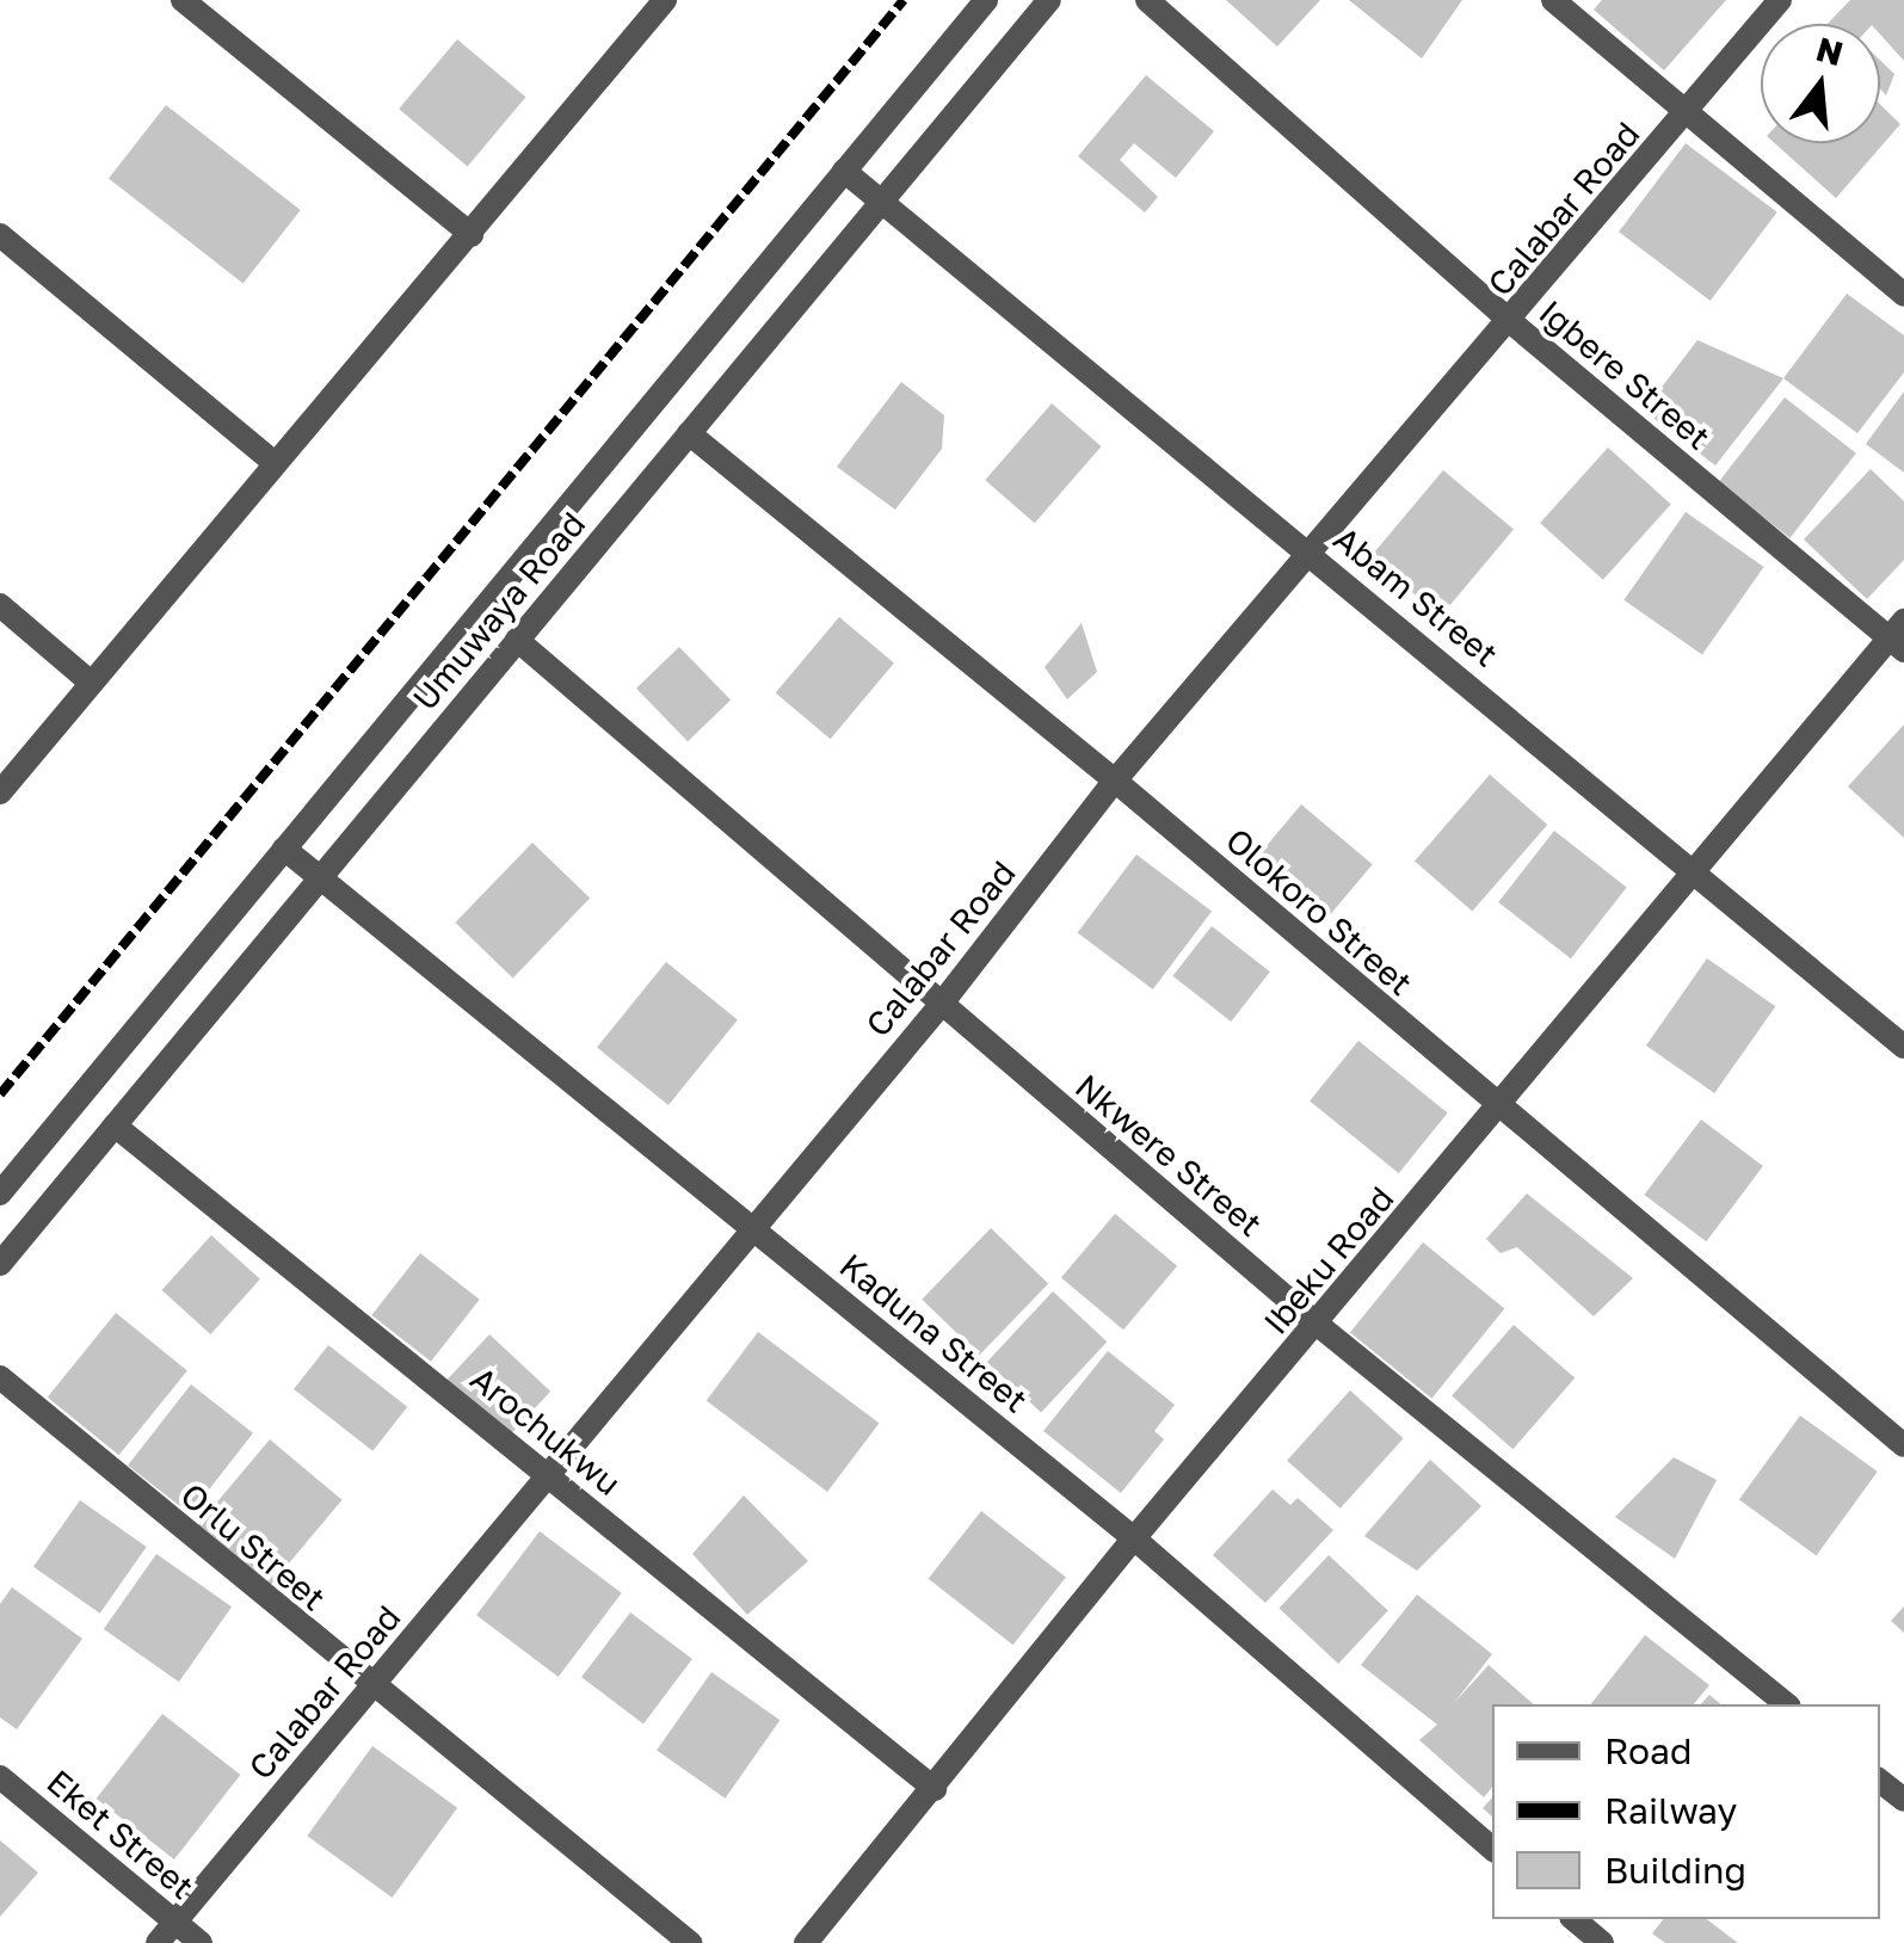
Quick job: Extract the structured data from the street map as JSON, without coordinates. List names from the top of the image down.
{
  "streets": {
    "street": [
      "Calabar Road",
      "Igbere Street",
      "Abam Street",
      "Umuwaya Road",
      "Olokoro Street",
      "Nkwere Street",
      "Ibeku Road",
      "Kaduna Street",
      "Arochukwu",
      "Orlu Street",
      "Eket Street"
    ]
  },
  "crossings": [
    ["Calabar Road", "Igbere Street"],
    ["Calabar Road", "Abam Street"],
    ["Calabar Road", "Olokoro Street"],
    ["Calabar Road", "Nkwere Street"],
    ["Calabar Road", "Kaduna Street"],
    ["Calabar Road", "Arochukwu"],
    ["Calabar Road", "Orlu Street"],
    ["Calabar Road", "Eket Street"],
    ["Igbere Street", "Ibeku Road"],
    ["Abam Street", "Umuwaya Road"],
    ["Abam Street", "Ibeku Road"],
    ["Umuwaya Road", "Olokoro Street"],
    ["Umuwaya Road", "Nkwere Street"],
    ["Umuwaya Road", "Kaduna Street"],
    ["Umuwaya Road", "Arochukwu"],
    ["Olokoro Street", "Ibeku Road"],
    ["Nkwere Street", "Ibeku Road"],
    ["Ibeku Road", "Kaduna Street"],
    ["Ibeku Road", "Arochukwu"]
  ],
  "legend": ["Road", "Railway", "Building"],
  "north": "top"
}
